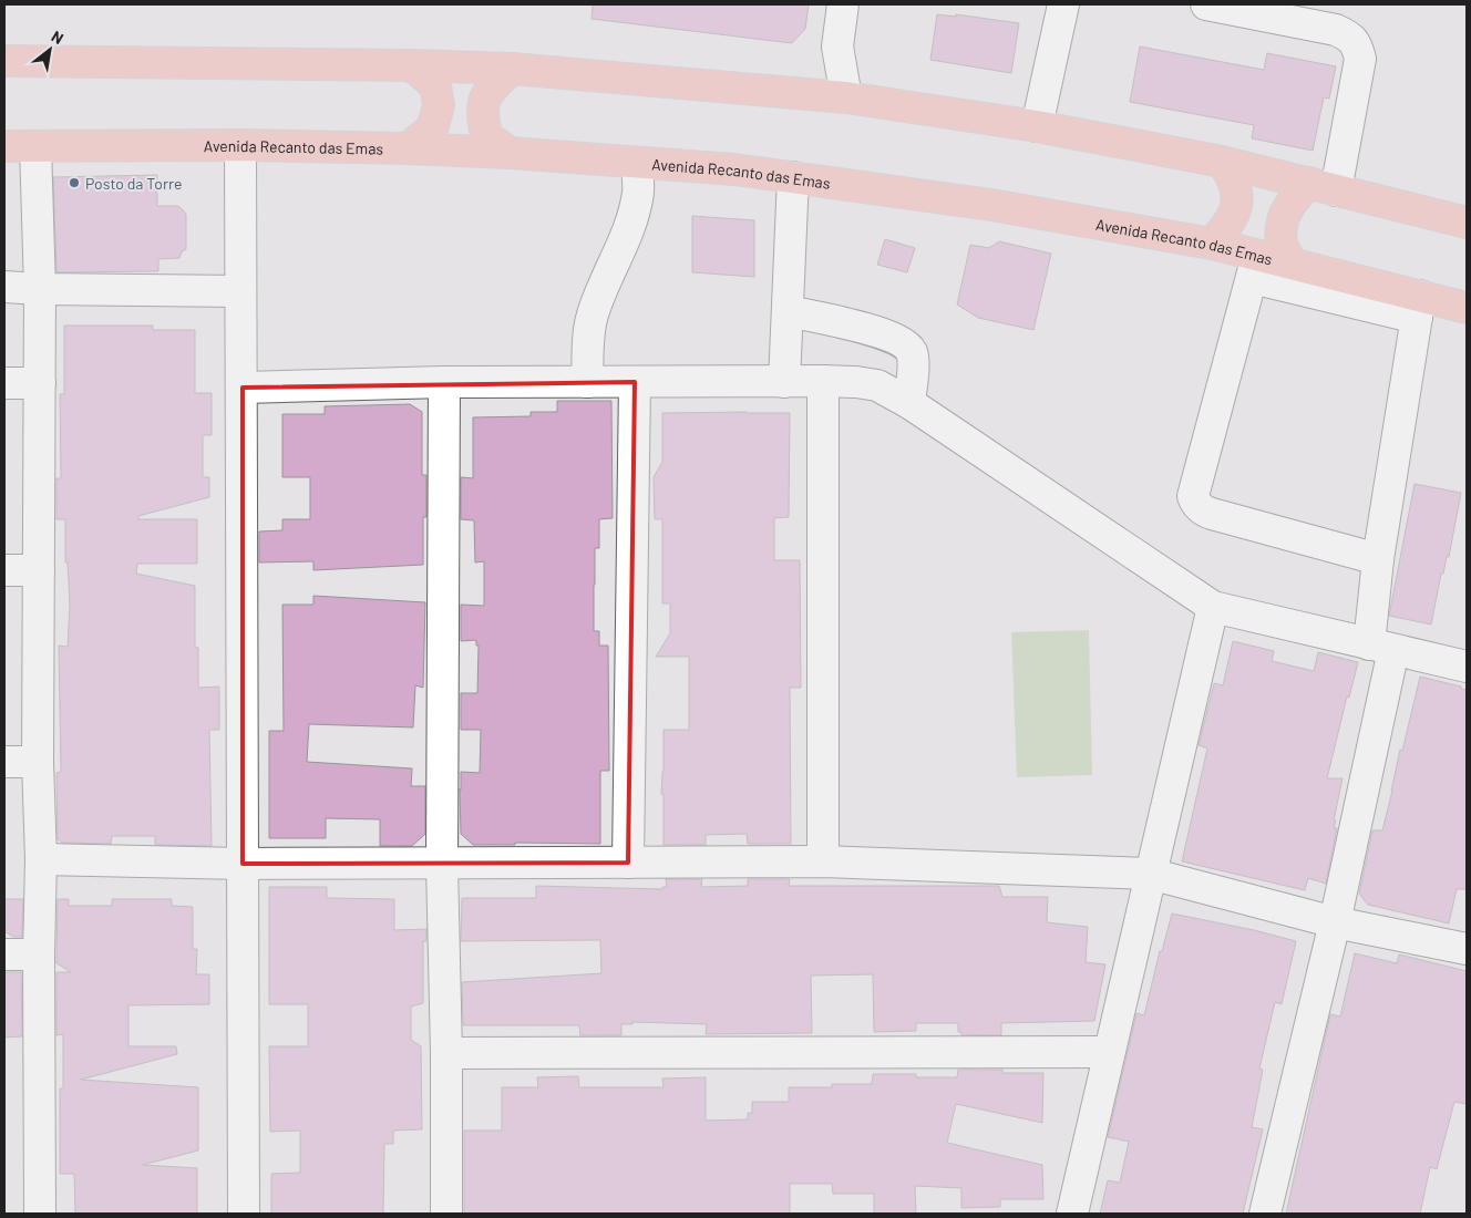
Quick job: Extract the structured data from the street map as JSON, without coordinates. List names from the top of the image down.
{
  "streets": {
    "main road": ["Avenida Recanto das Emas"]
  },
  "places": ["Posto da Torre"],
  "north": "top right"
}
